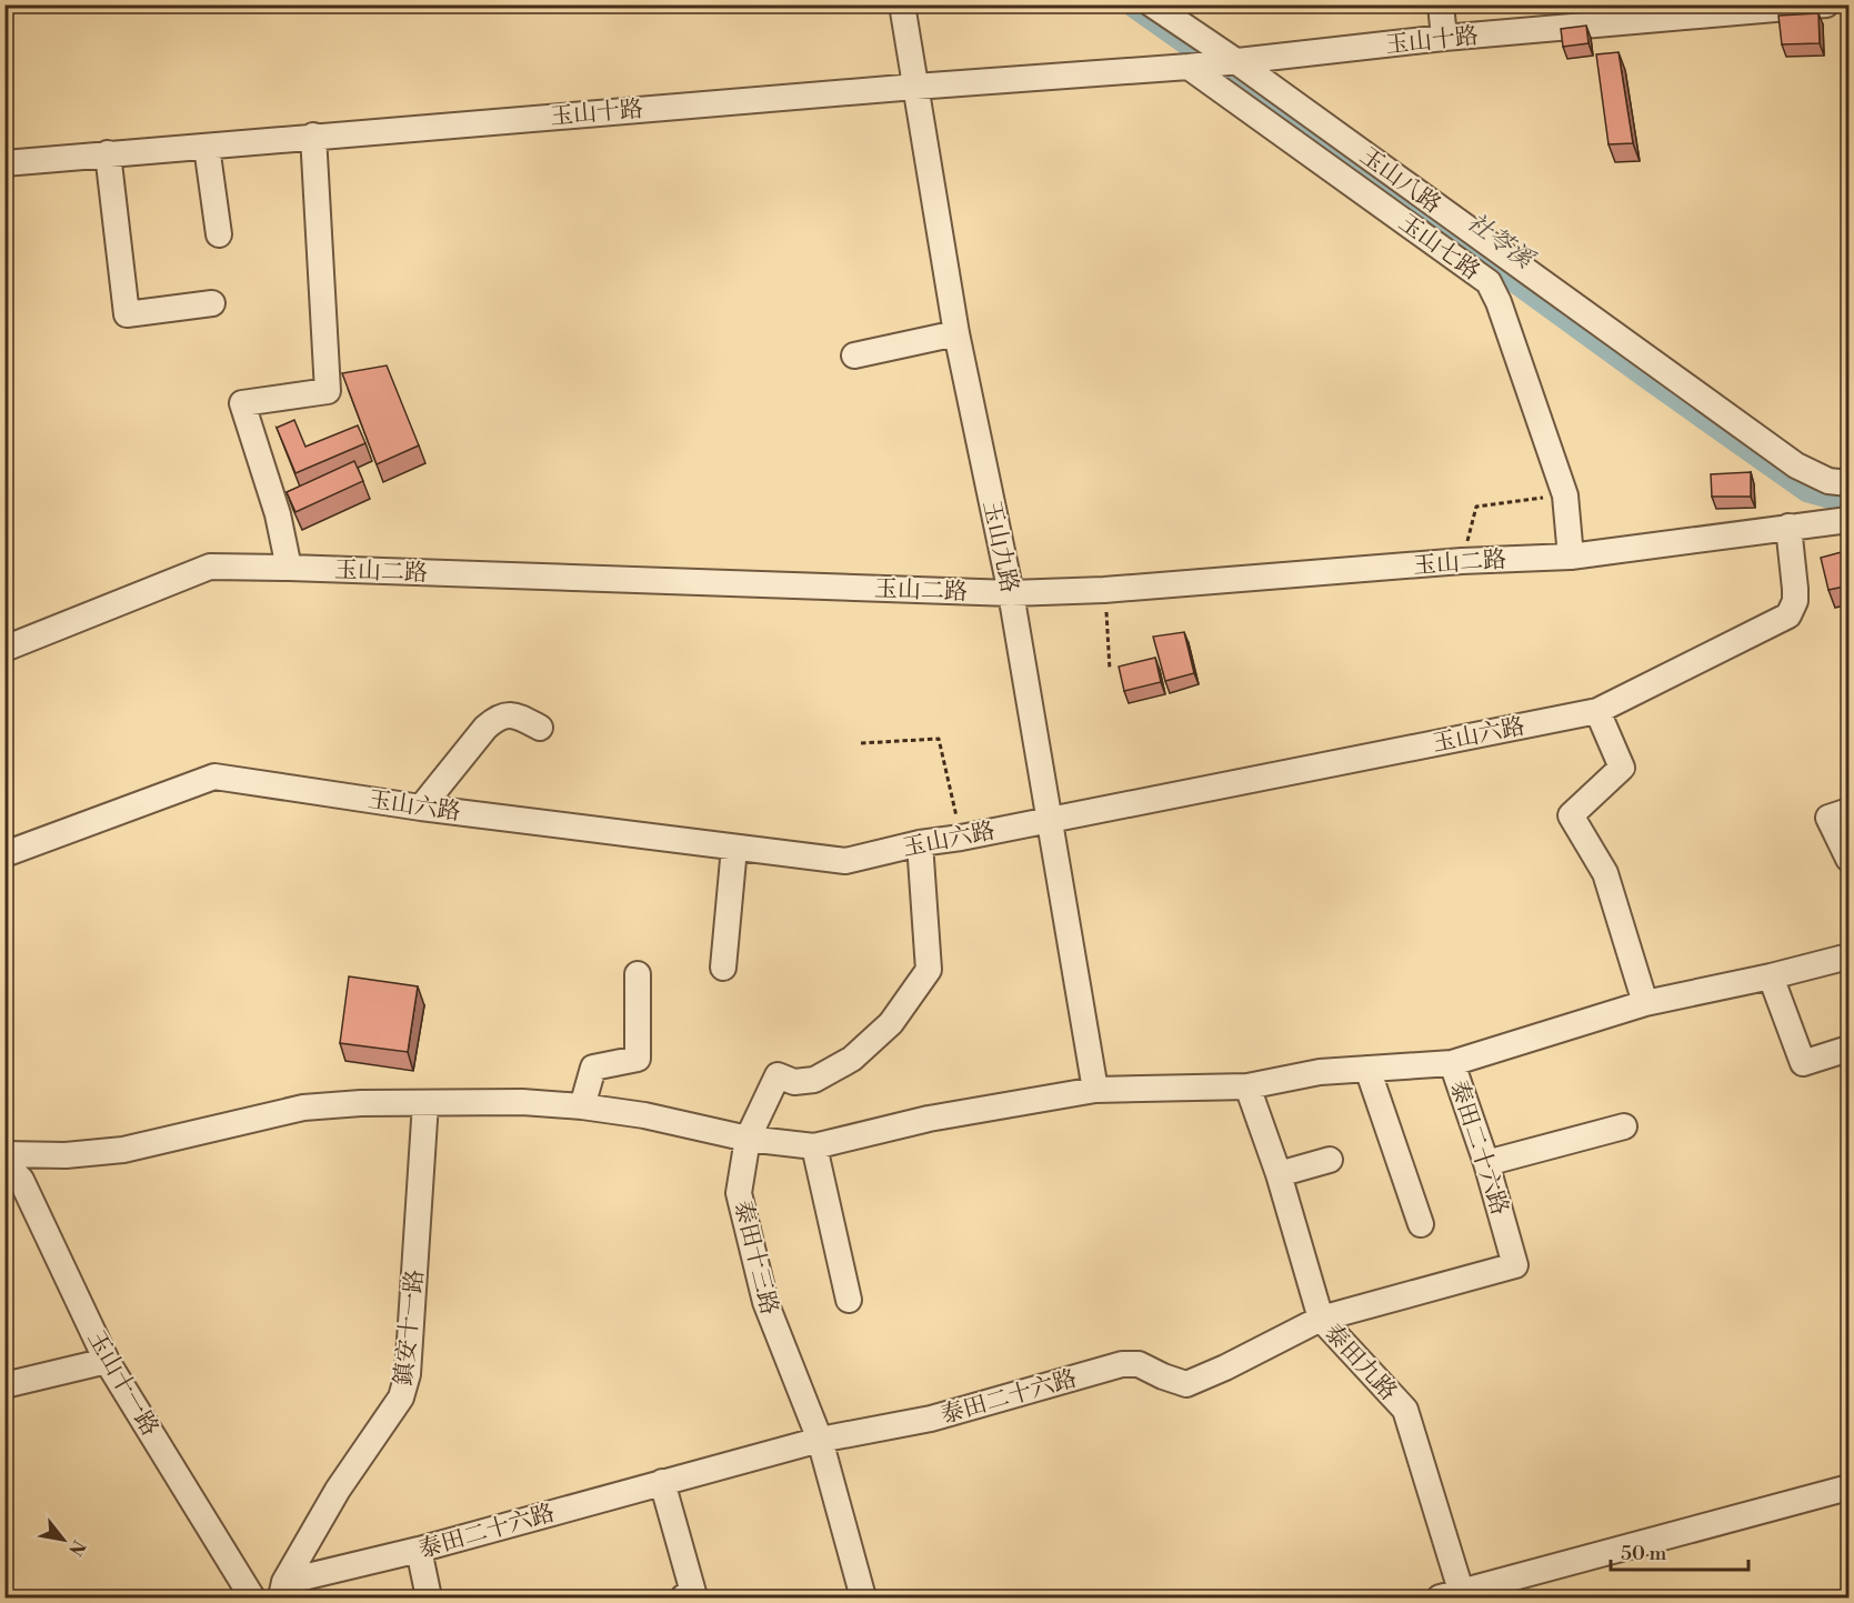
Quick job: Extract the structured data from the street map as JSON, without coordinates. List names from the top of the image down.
{
  "streets": {
    "street": [
      "玉山十路",
      "玉山八路",
      "玉山七路",
      "玉山九路",
      "玉山二路",
      "玉山六路",
      "泰田二十六路",
      "泰田十三路",
      "鎮安十一路",
      "泰田九路",
      "玉山十一路"
    ]
  },
  "crossings": [
    ["玉山十路", "玉山八路"],
    ["玉山十路", "玉山七路"],
    ["玉山十路", "玉山九路"],
    ["玉山七路", "玉山二路"],
    ["玉山九路", "玉山二路"],
    ["玉山九路", "玉山六路"],
    ["玉山二路", "玉山六路"],
    ["玉山六路", "泰田十三路"],
    ["泰田二十六路", "泰田十三路"],
    ["泰田二十六路", "鎮安十一路"],
    ["泰田二十六路", "泰田九路"]
  ],
  "water": ["社苓溪"],
  "scale_bar": "50 m",
  "north": "bottom right"
}
